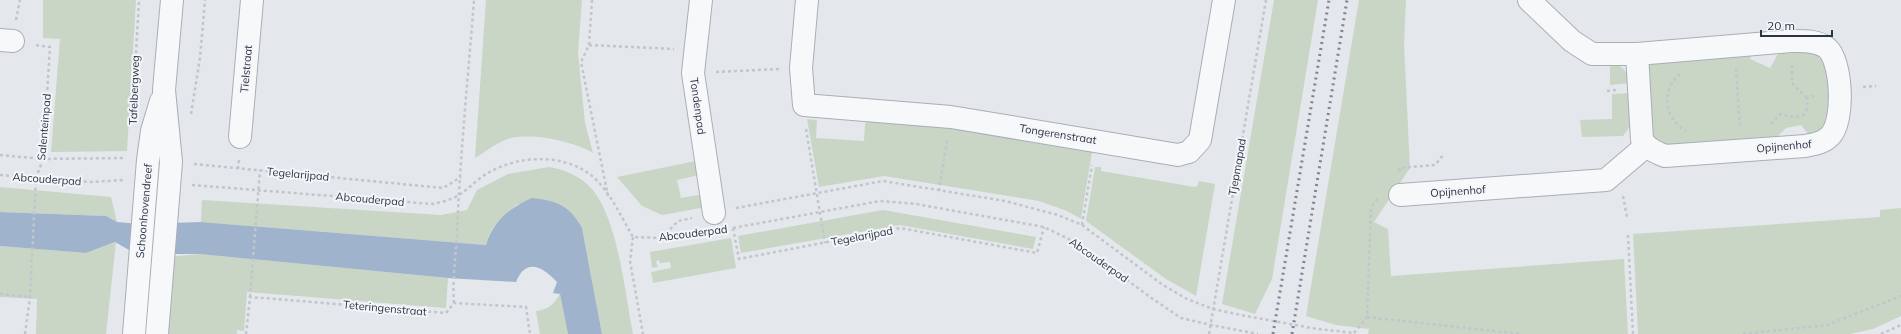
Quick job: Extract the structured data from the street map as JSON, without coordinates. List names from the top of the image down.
{
  "streets": {
    "street": [
      "Tielstraat",
      "Tondenpad",
      "Tongerenstraat",
      "Opijnenhof",
      "Schoonhovendreef"
    ],
    "path": [
      "Tafelbergweg",
      "Salenteinpad",
      "Tjepmapad",
      "Tegelarijpad",
      "Abcouderpad",
      "Teteringenstraat"
    ]
  },
  "crossings": [
    ["Tondenpad", "Abcouderpad"],
    ["Salenteinpad", "Abcouderpad"],
    ["Tjepmapad", "Abcouderpad"],
    ["Tegelarijpad", "Abcouderpad"],
    ["Tegelarijpad", "Schoonhovendreef"],
    ["Abcouderpad", "Schoonhovendreef"]
  ],
  "scale_bar": "20 m"
}
